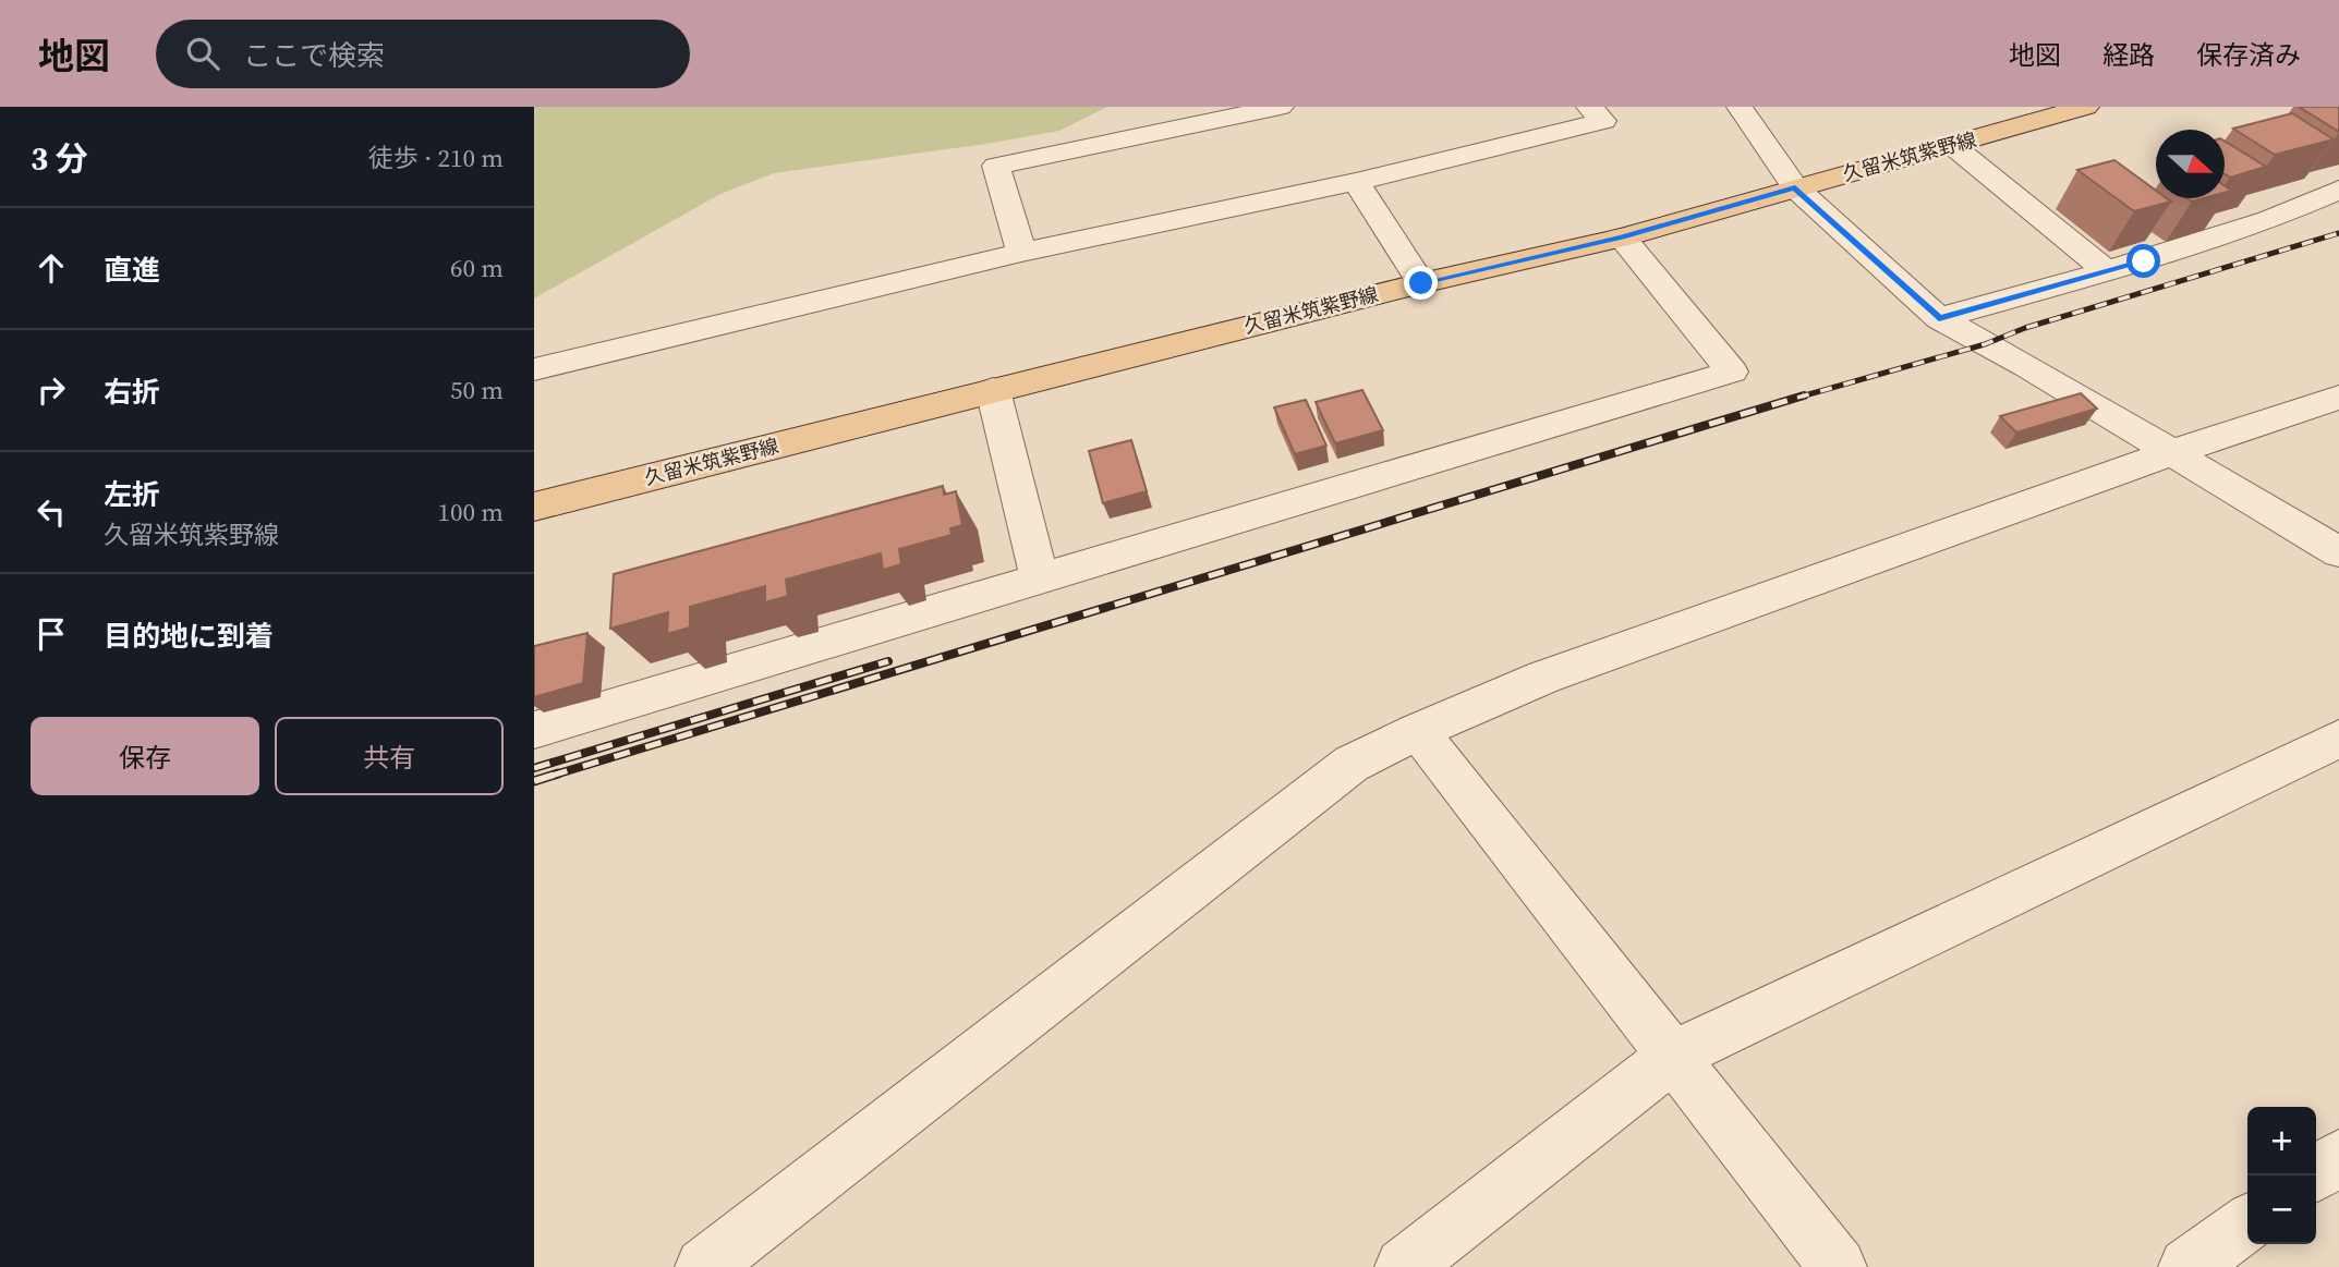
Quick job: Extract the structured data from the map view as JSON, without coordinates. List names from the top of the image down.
{
  "streets": {
    "main road": ["久留米筑紫野線"]
  },
  "north": "right",
  "page": {
    "header": "地図",
    "search": "ここで検索",
    "nav": ["地図", "経路", "保存済み"],
    "heading": ["3 分", "徒歩 · 210 m"],
    "list": [
      ["直進", "60 m"],
      ["右折", "50 m"],
      ["左折", "久留米筑紫野線", "100 m"],
      "目的地に到着"
    ],
    "buttons": ["保存", "共有"],
    "map_buttons": ["+", "−"]
  }
}
